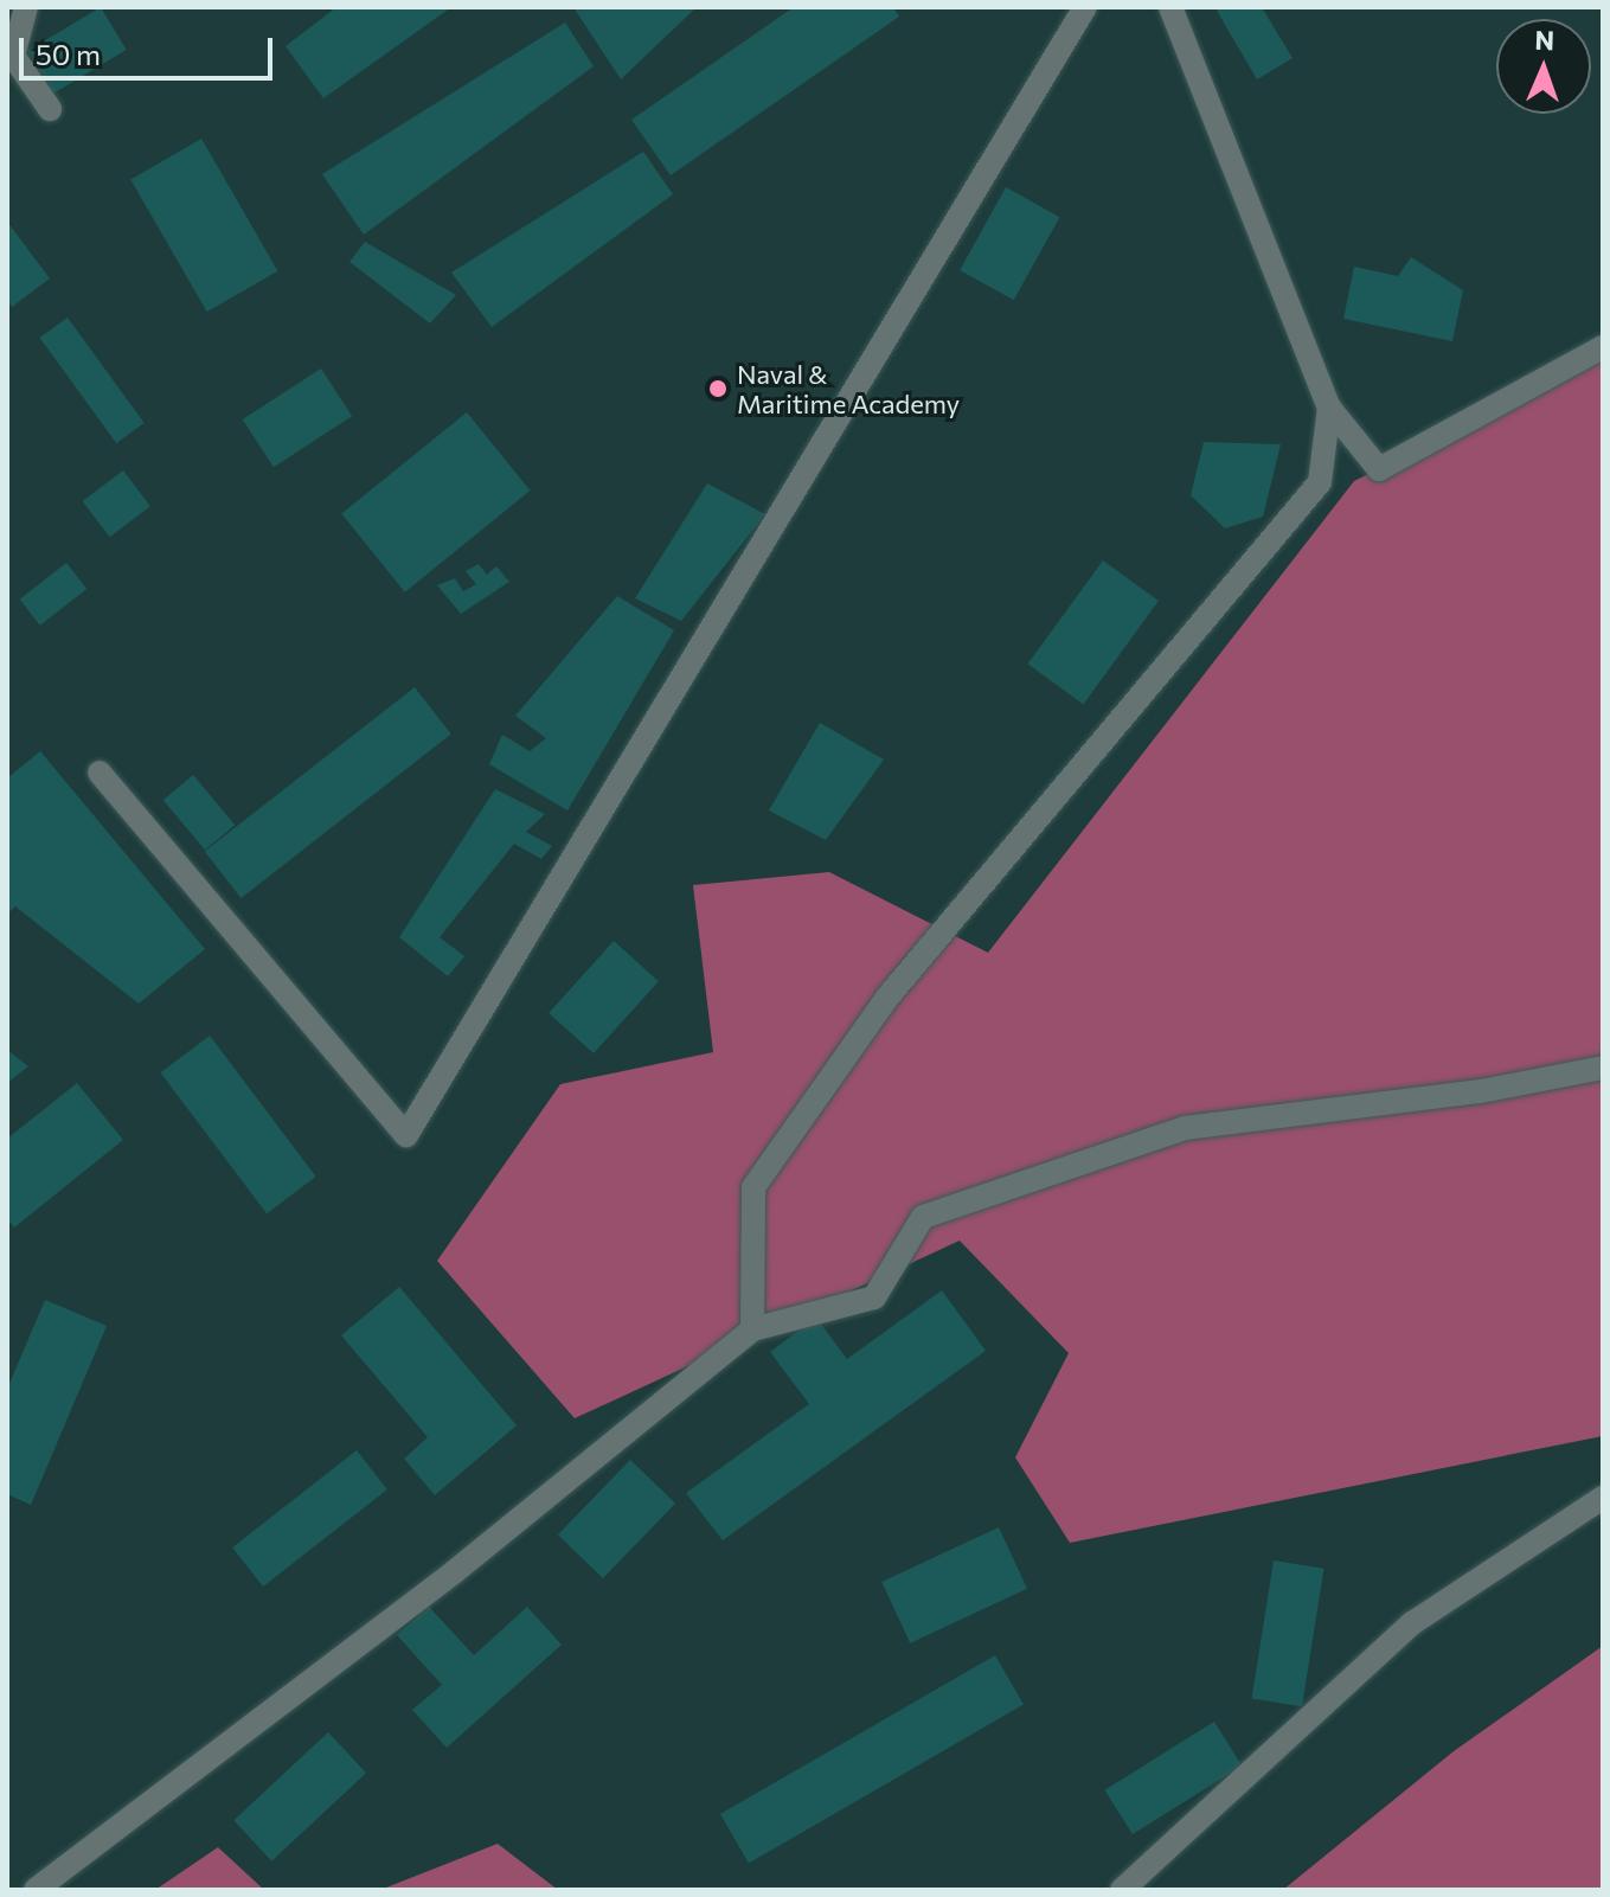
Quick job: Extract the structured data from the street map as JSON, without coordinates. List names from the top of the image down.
{
  "places": ["Naval & Maritime Academy"],
  "scale_bar": "50 m",
  "north": "top"
}
